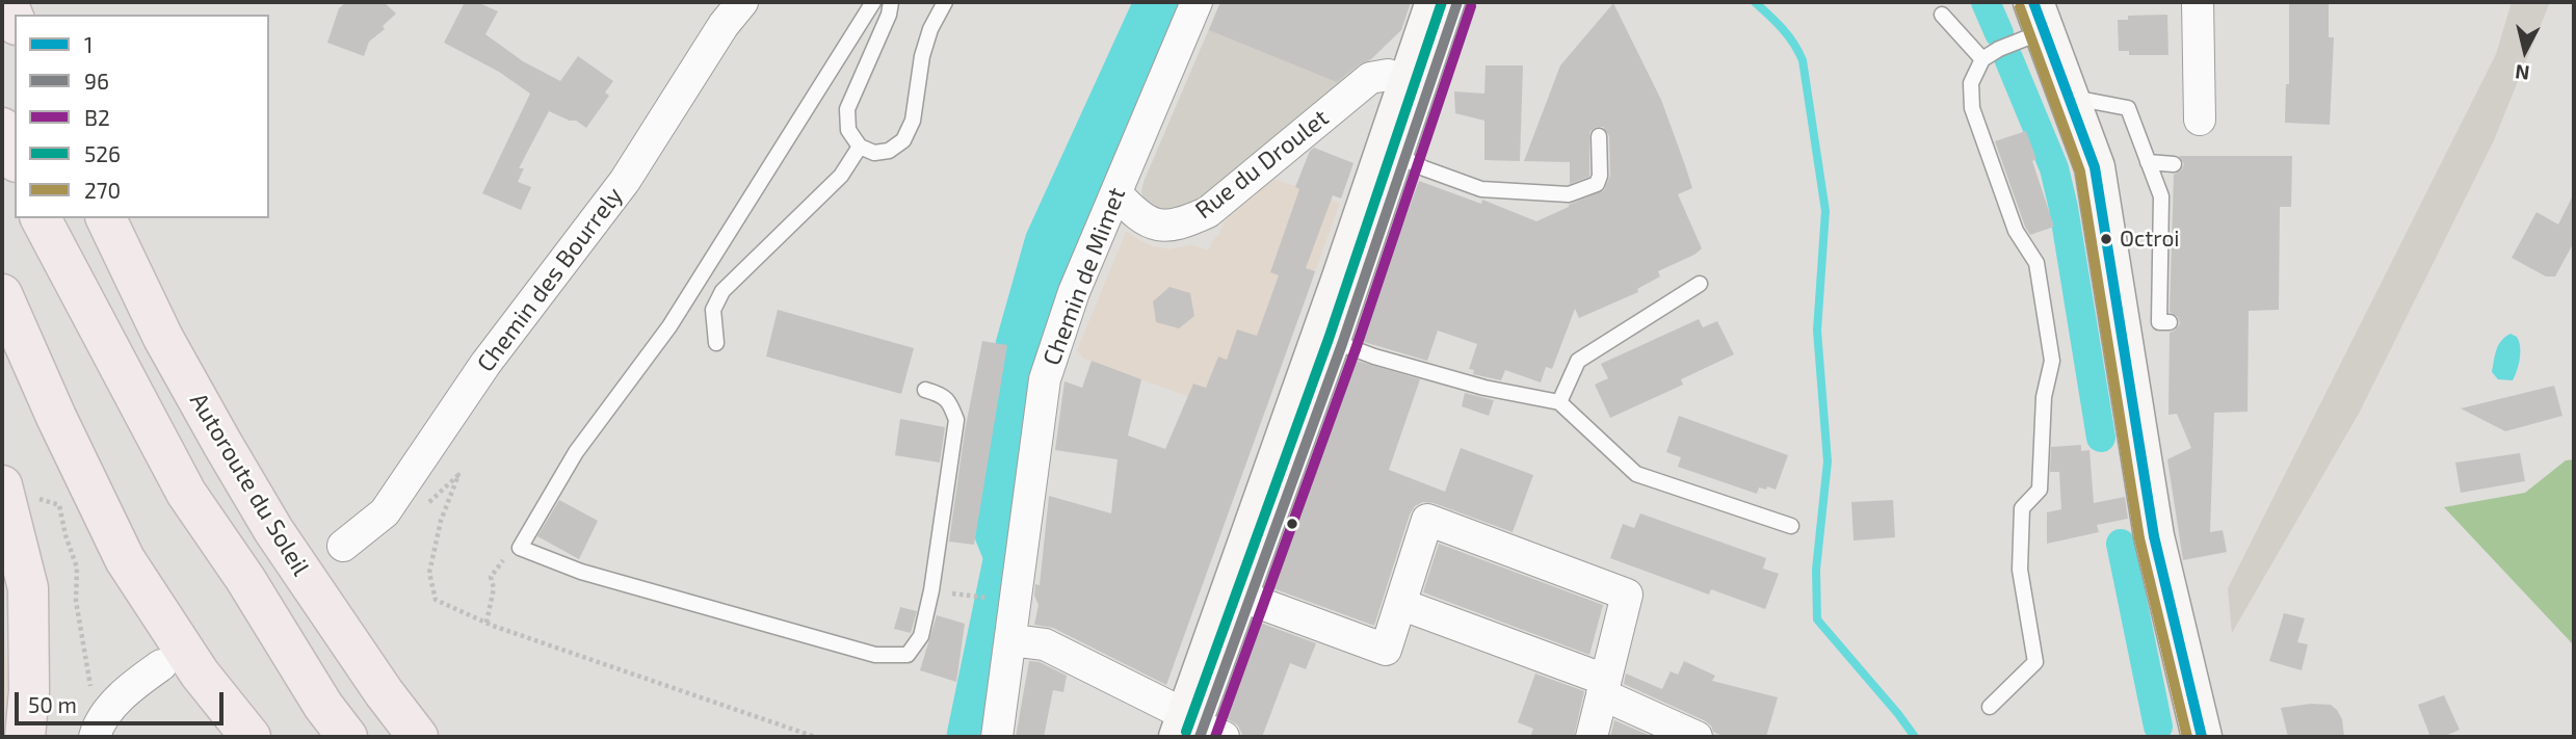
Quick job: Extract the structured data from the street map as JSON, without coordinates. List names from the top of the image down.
{
  "streets": {
    "highway": ["Autoroute du Soleil"],
    "street": ["Rue du Droulet", "Chemin de Mimet", "Chemin des Bourrely"]
  },
  "crossings": [
    ["Rue du Droulet", "Chemin de Mimet"]
  ],
  "places": ["Octroi"],
  "lines": [
    "transit line 1",
    "transit line 96",
    "transit line 526",
    "transit line B2",
    "transit line 270"
  ],
  "legend": [
    "1",
    "96",
    "B2",
    "526",
    "270"
  ],
  "scale_bar": "50 m",
  "north": "bottom"
}
